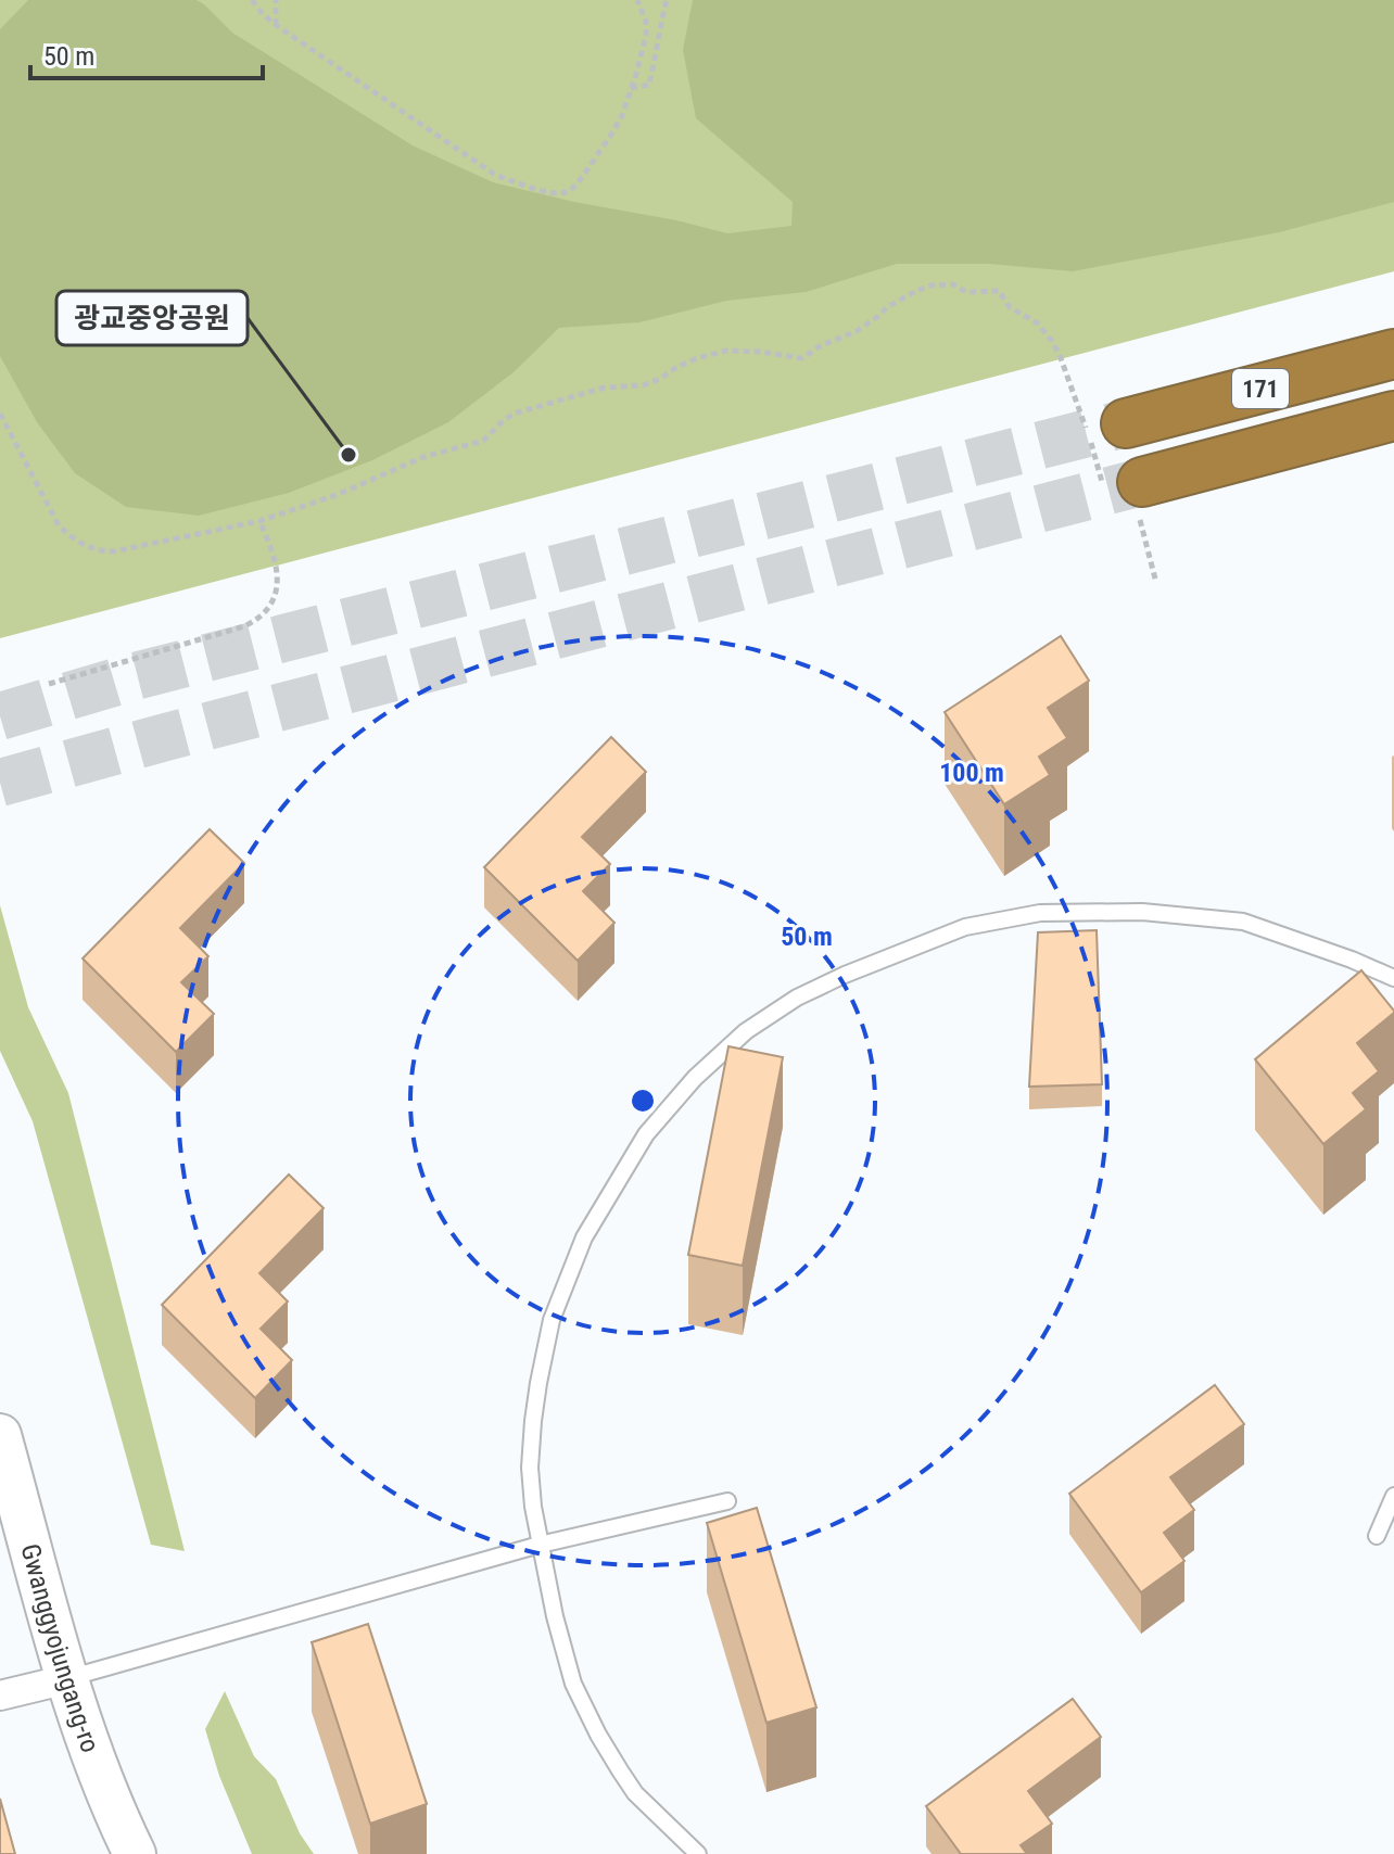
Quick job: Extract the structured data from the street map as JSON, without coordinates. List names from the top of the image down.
{
  "streets": {
    "highway": ["171"],
    "main road": ["Gwanggyojungang-ro"]
  },
  "places": ["광교중앙공원"],
  "scale_bar": "50 m",
  "rings": ["100 m", "50 m"]
}
